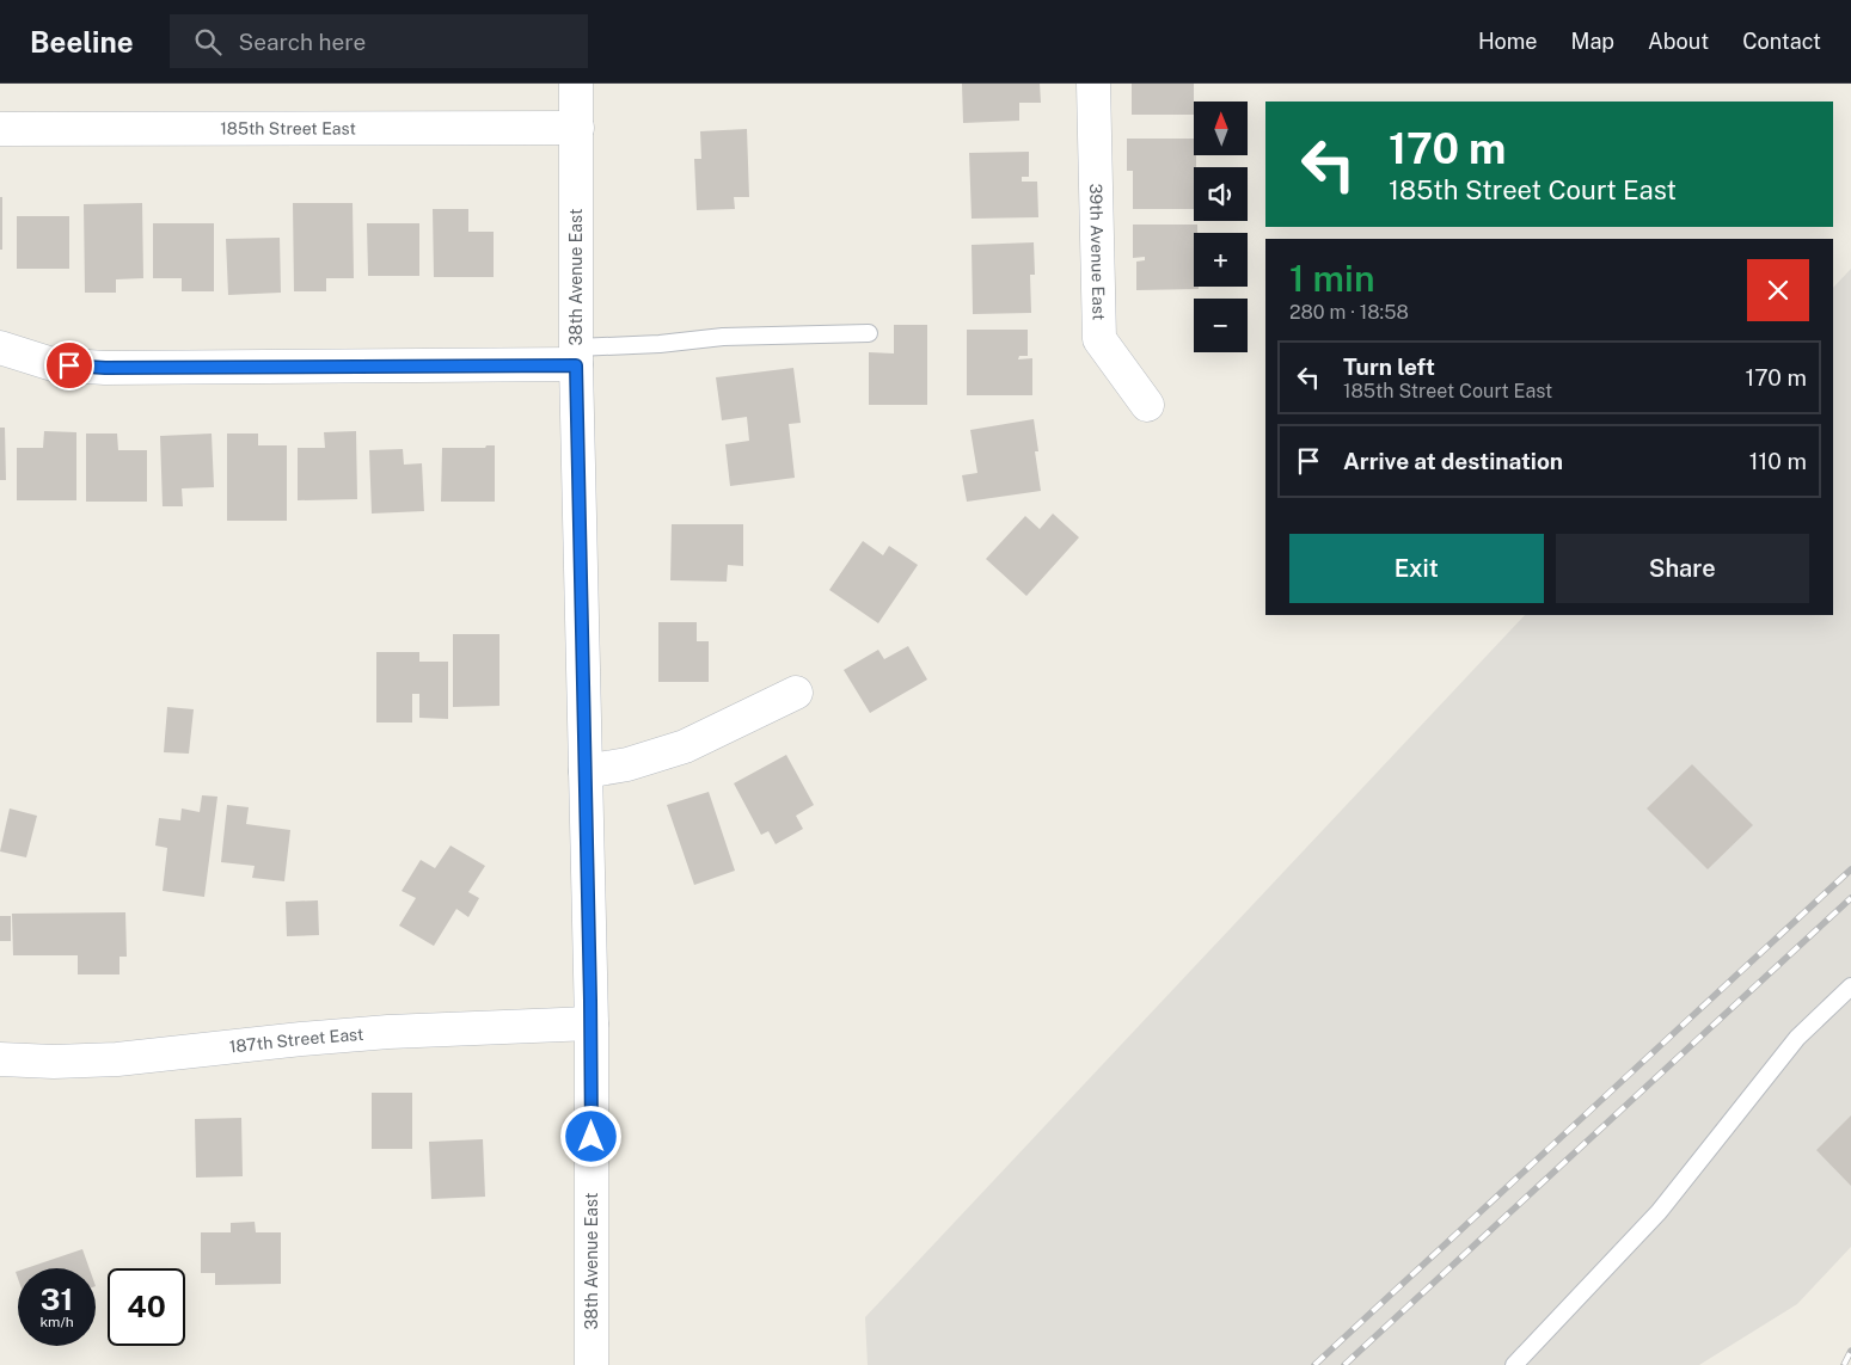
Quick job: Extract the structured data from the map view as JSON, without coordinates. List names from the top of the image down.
{
  "streets": {
    "street": [
      "185th Street East",
      "39th Avenue East",
      "38th Avenue East",
      "187th Street East"
    ]
  },
  "crossings": [
    ["185th Street East", "38th Avenue East"],
    ["38th Avenue East", "187th Street East"]
  ],
  "north": "top",
  "page": {
    "header": "Beeline",
    "search": "Search here",
    "nav": [
      "Home",
      "Map",
      "About",
      "Contact"
    ],
    "map_buttons": ["+", "−"],
    "turn": ["170 m", "185th Street Court East"],
    "heading": ["1 min", "280 m · 18:58"],
    "list": [
      {
        "name": "Turn left",
        "note": "185th Street Court East",
        "value": "170 m"
      },
      {
        "name": "Arrive at destination",
        "value": "110 m"
      }
    ],
    "buttons": ["Exit", "Share"],
    "speed": "31 km/h",
    "limit": "40"
  }
}
